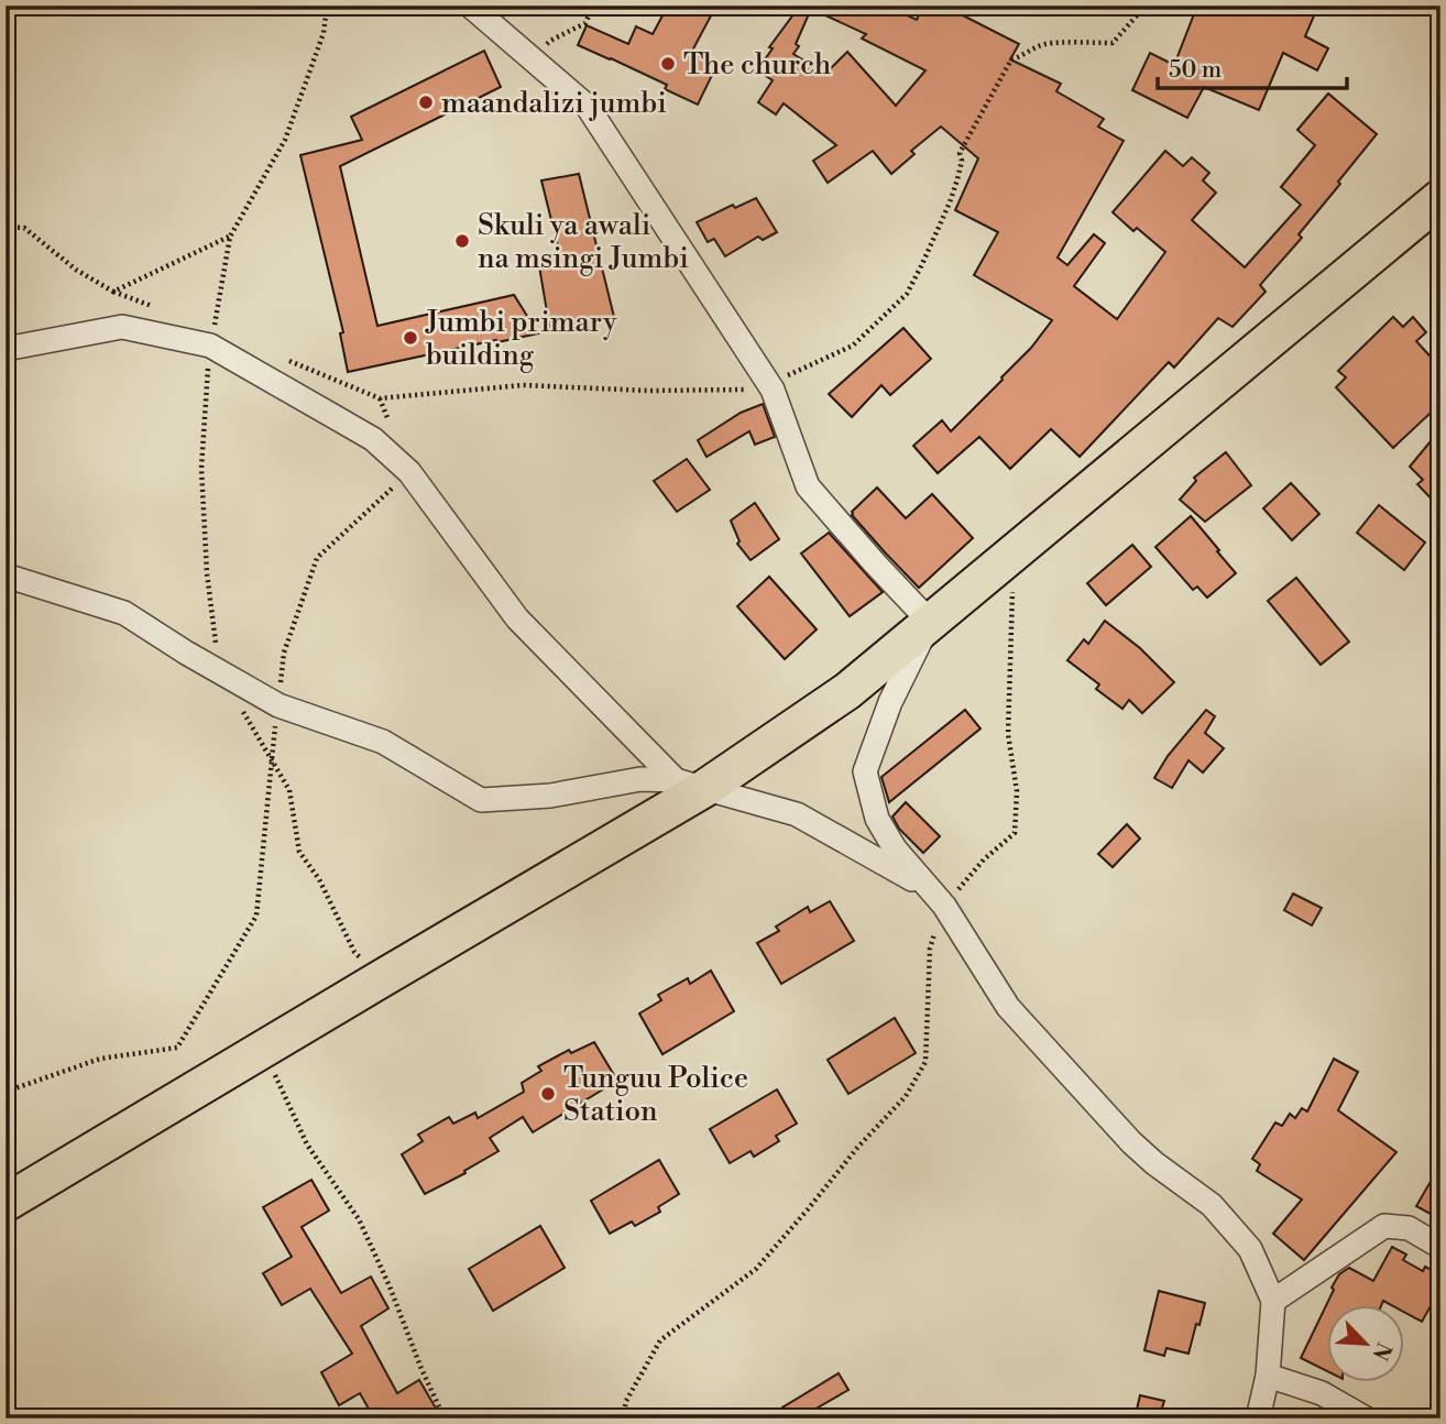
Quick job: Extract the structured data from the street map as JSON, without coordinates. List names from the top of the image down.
{
  "places": [
    "The church",
    "maandalizi jumbi",
    "Skuli ya awali na msingi Jumbi",
    "Jumbi primary building",
    "Tunguu Police Station"
  ],
  "scale_bar": "50 m",
  "north": "bottom right"
}
